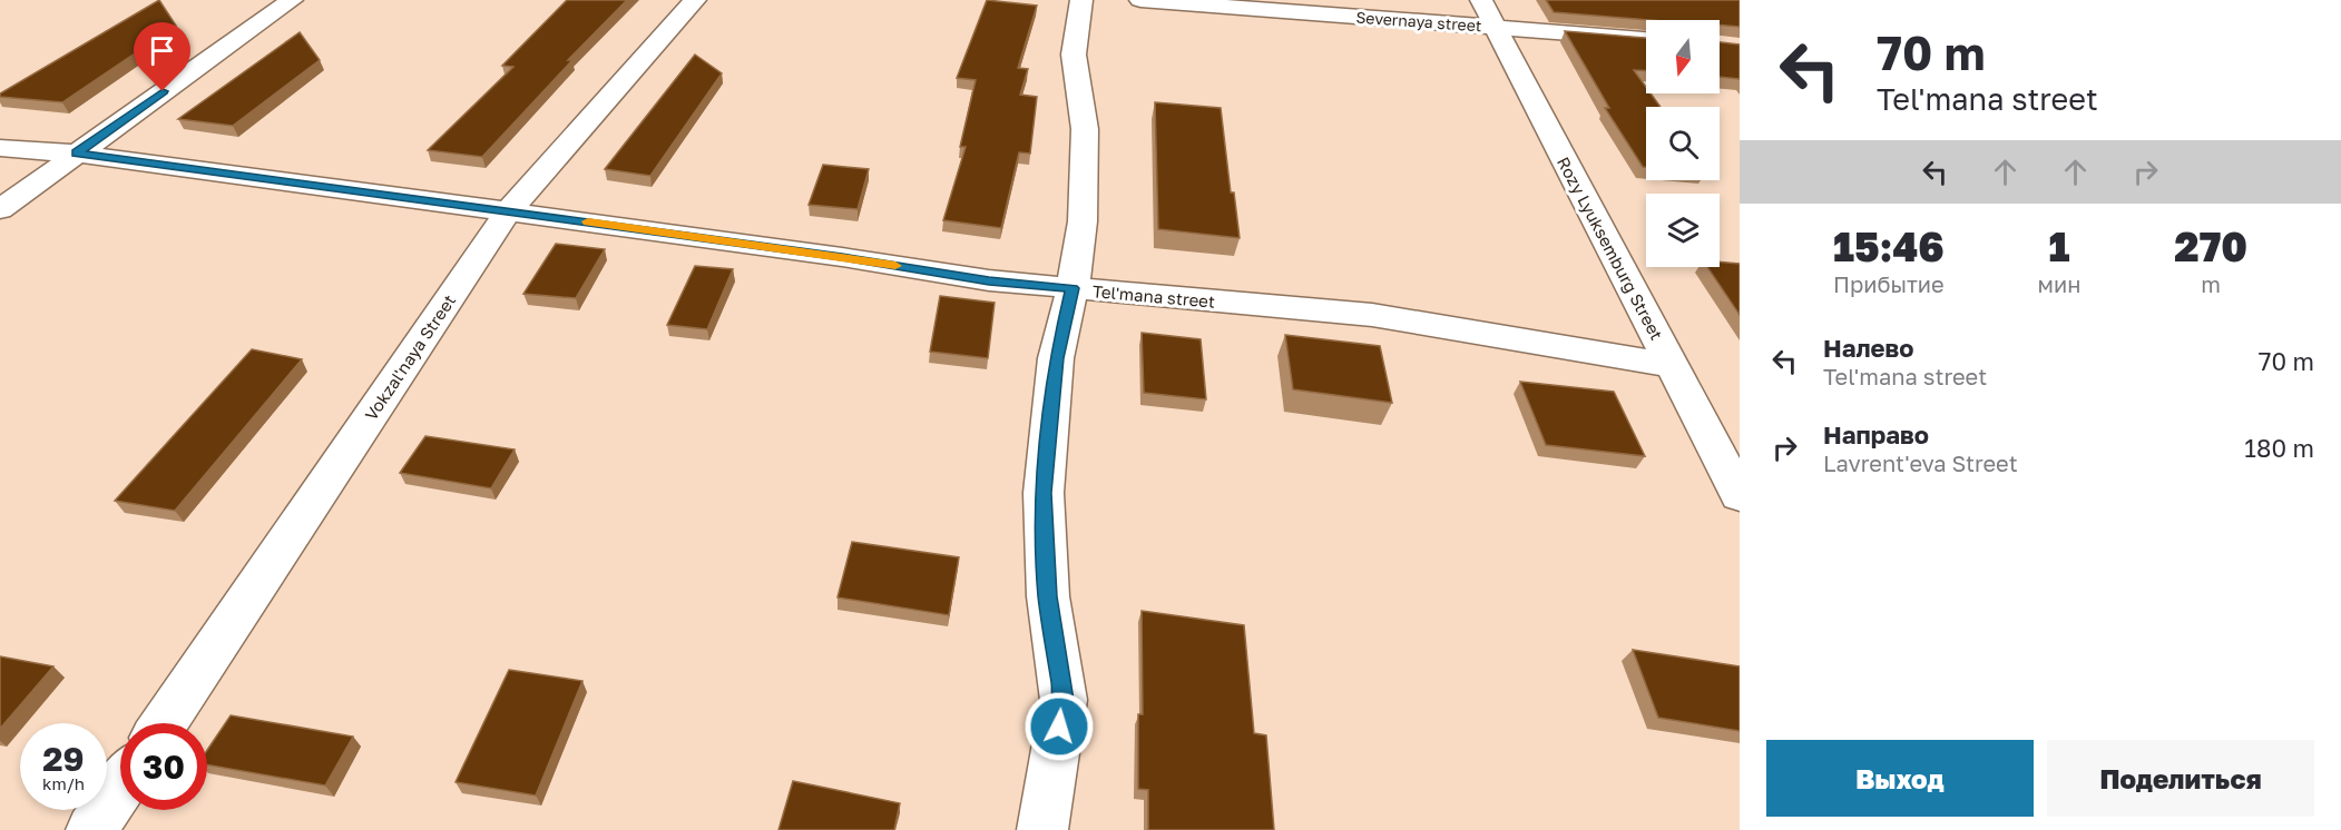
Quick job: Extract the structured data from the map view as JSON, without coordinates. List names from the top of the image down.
{
  "streets": {
    "street": [
      "Severnaya street",
      "Rozy Lyuksemburg Street",
      "Tel'mana street",
      "Vokzal'naya Street"
    ]
  },
  "crossings": [
    ["Severnaya street", "Rozy Lyuksemburg Street"],
    ["Rozy Lyuksemburg Street", "Tel'mana street"],
    ["Tel'mana street", "Vokzal'naya Street"]
  ],
  "north": "bottom",
  "page": {
    "turn": ["70 m", "Tel'mana street"],
    "eta": [
      "15:46",
      "Прибытие",
      "1",
      "мин",
      "270",
      "m"
    ],
    "list": [
      {
        "name": "Налево",
        "note": "Tel'mana street",
        "value": "70 m"
      },
      {
        "name": "Направо",
        "note": "Lavrent'eva Street",
        "value": "180 m"
      }
    ],
    "speed": "29 km/h",
    "limit": "30",
    "buttons": ["Выход", "Поделиться"]
  }
}
